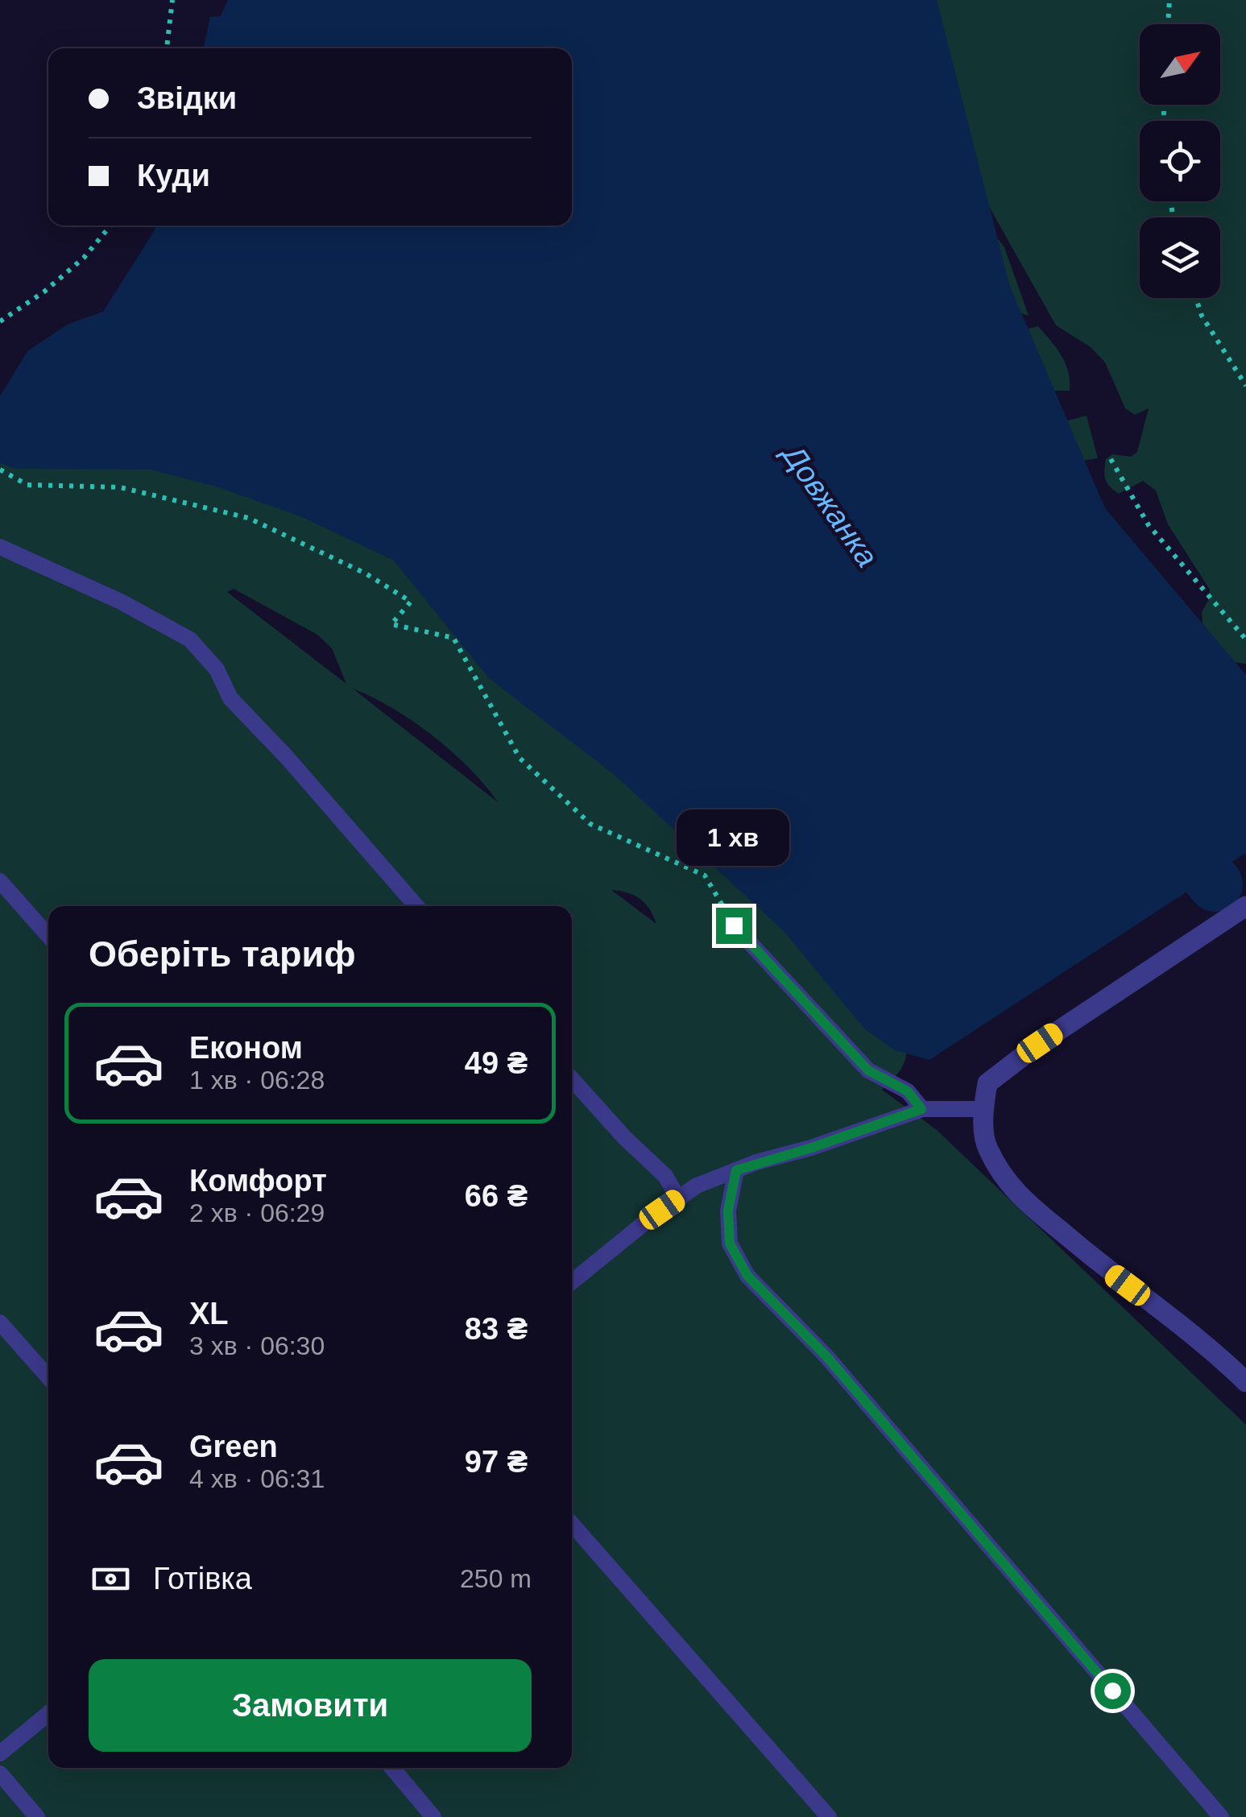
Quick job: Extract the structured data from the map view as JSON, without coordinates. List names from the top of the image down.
{
  "water": ["Довжанка"],
  "north": "top right",
  "page": {
    "banner": ["Звідки", "Куди"],
    "bubble": "1 хв",
    "heading": "Оберіть тариф",
    "list": [
      {
        "name": "Економ",
        "note": "1 хв · 06:28",
        "value": "49 ₴"
      },
      {
        "name": "Комфорт",
        "note": "2 хв · 06:29",
        "value": "66 ₴"
      },
      {
        "name": "XL",
        "note": "3 хв · 06:30",
        "value": "83 ₴"
      },
      {
        "name": "Green",
        "note": "4 хв · 06:31",
        "value": "97 ₴"
      }
    ],
    "pay": ["Готівка", "250 m"],
    "buttons": "Замовити"
  }
}
